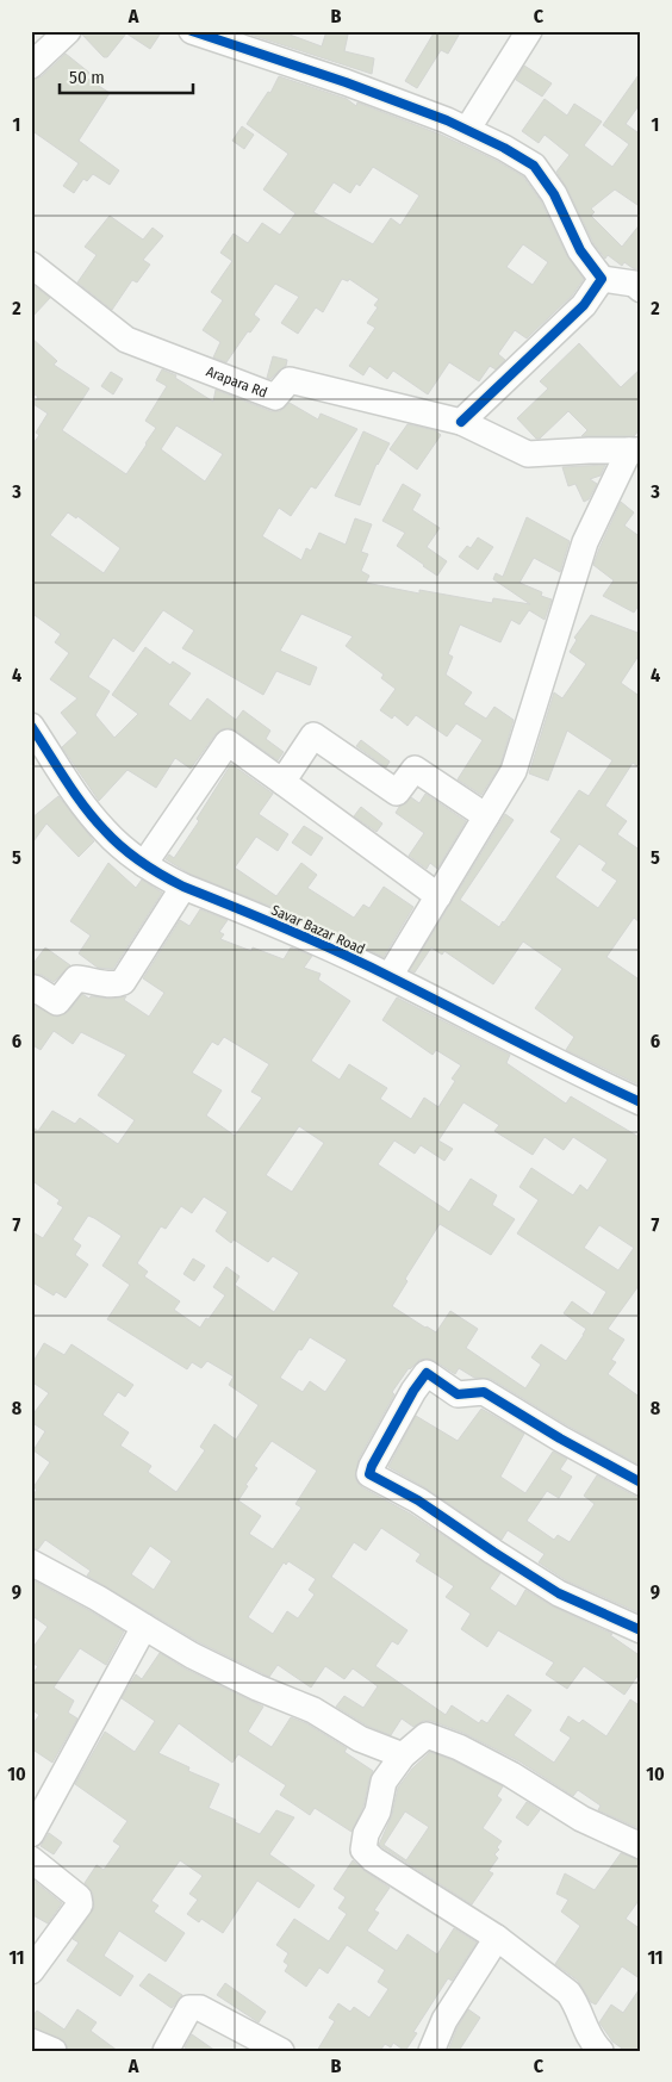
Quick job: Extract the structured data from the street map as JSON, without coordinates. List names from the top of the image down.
{
  "streets": {
    "street": ["Arapara Rd", "Savar Bazar Road"]
  },
  "scale_bar": "50 m",
  "grid": {
    "columns": ["A", "B", "C"],
    "rows": [
      "1",
      "2",
      "3",
      "4",
      "5",
      "6",
      "7",
      "8",
      "9",
      "10",
      "11"
    ]
  }
}
